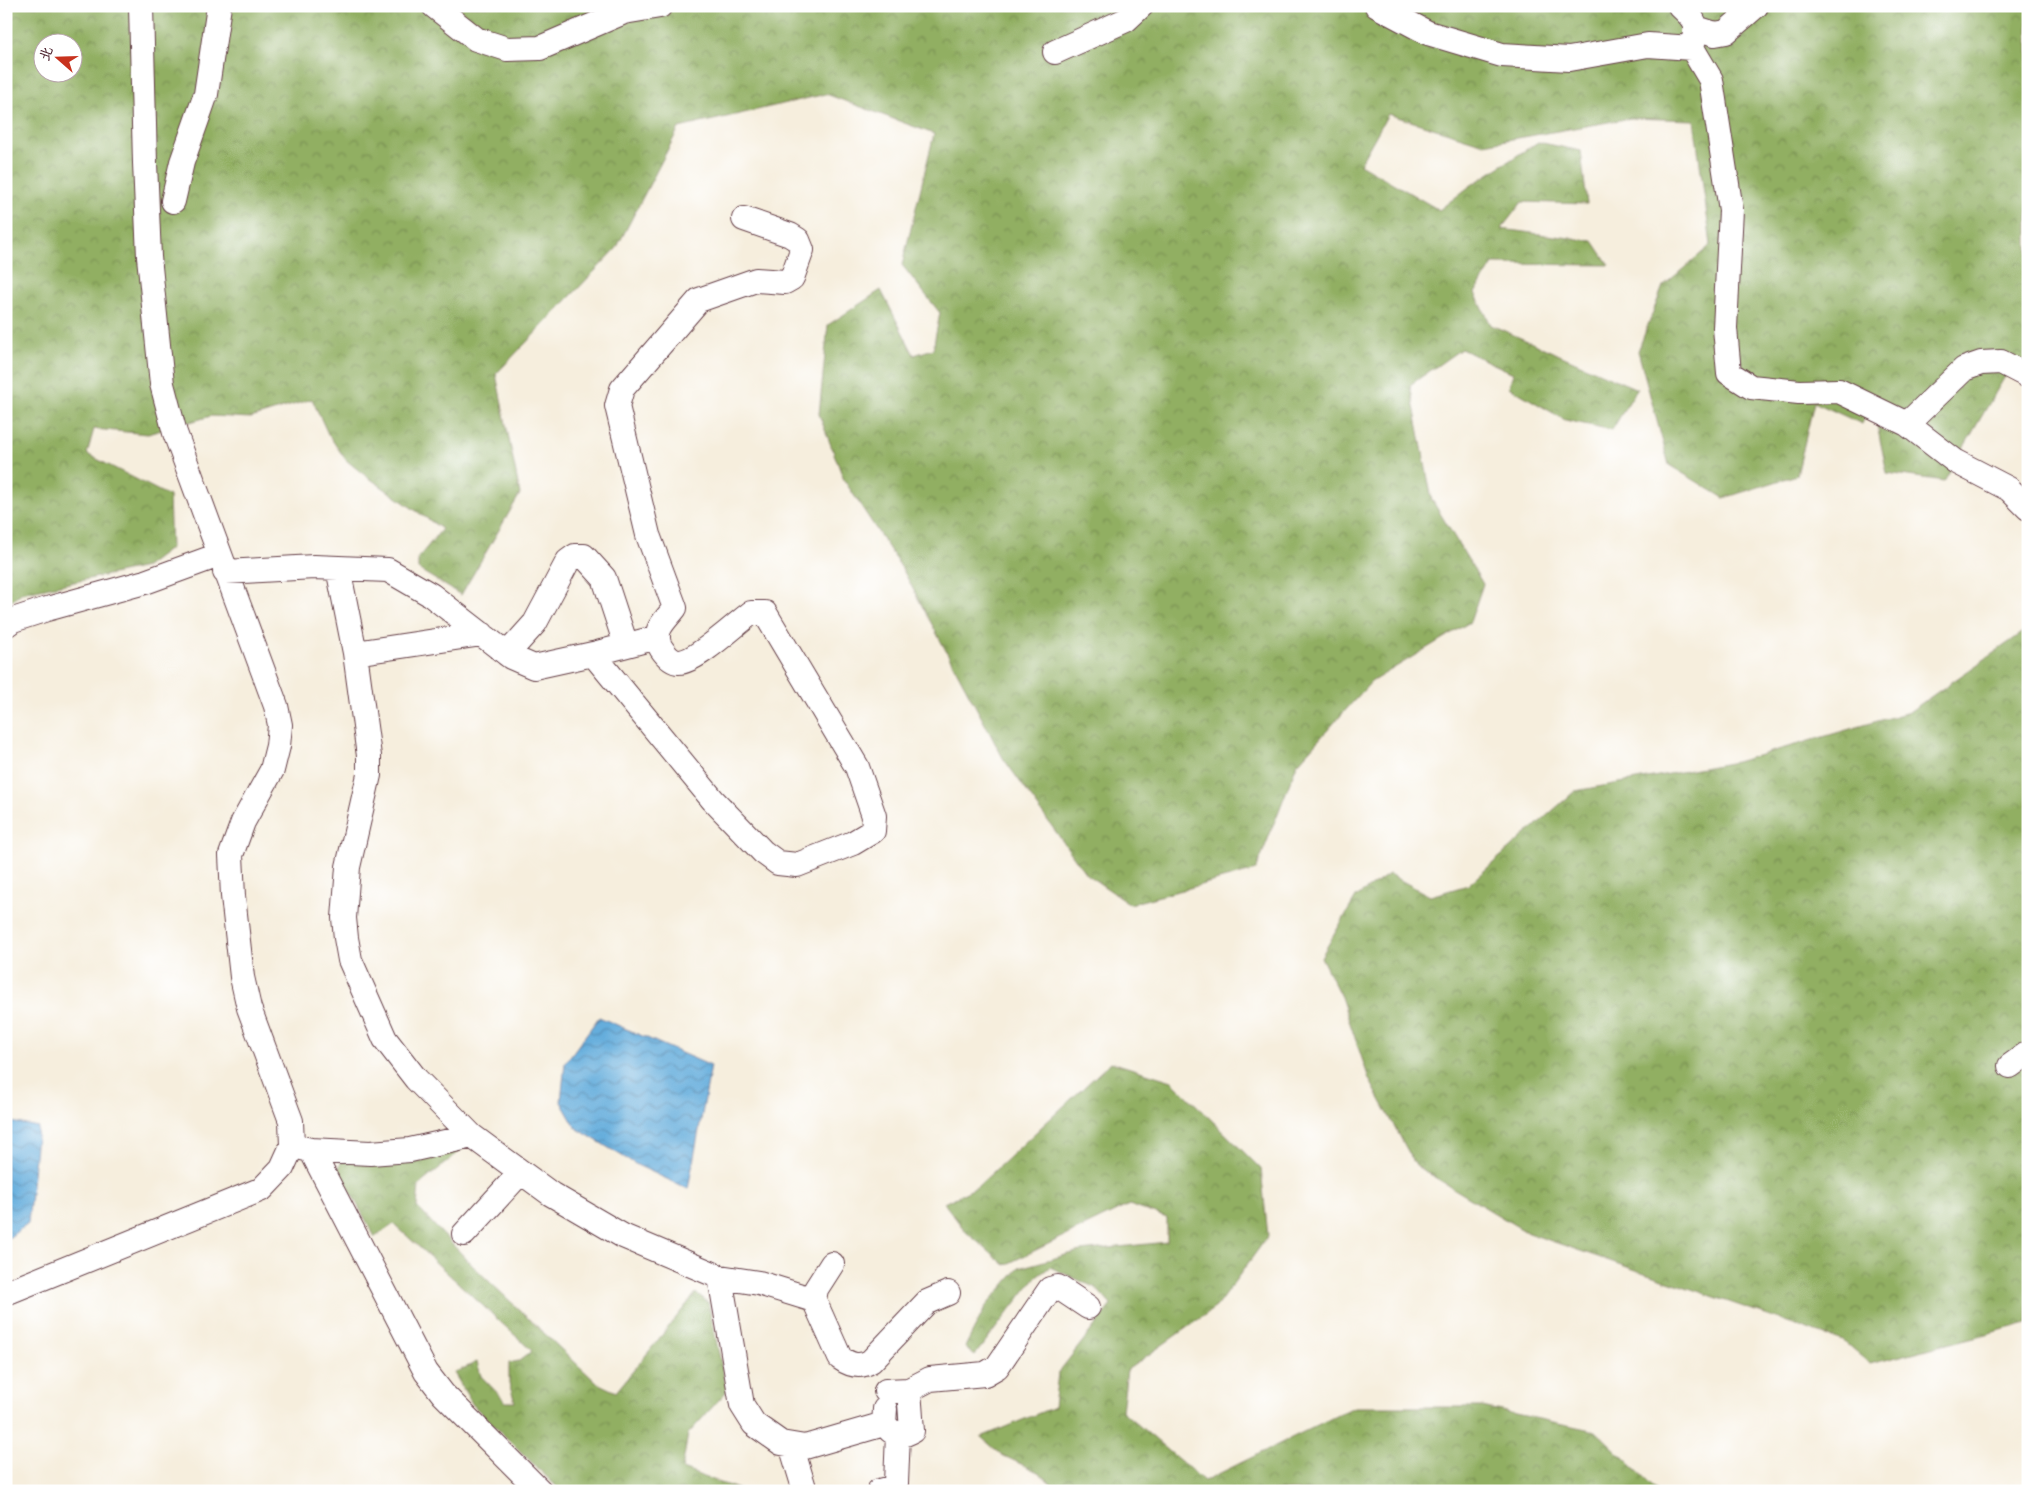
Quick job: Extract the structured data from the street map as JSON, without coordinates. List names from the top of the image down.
{
  "north": "left"
}
